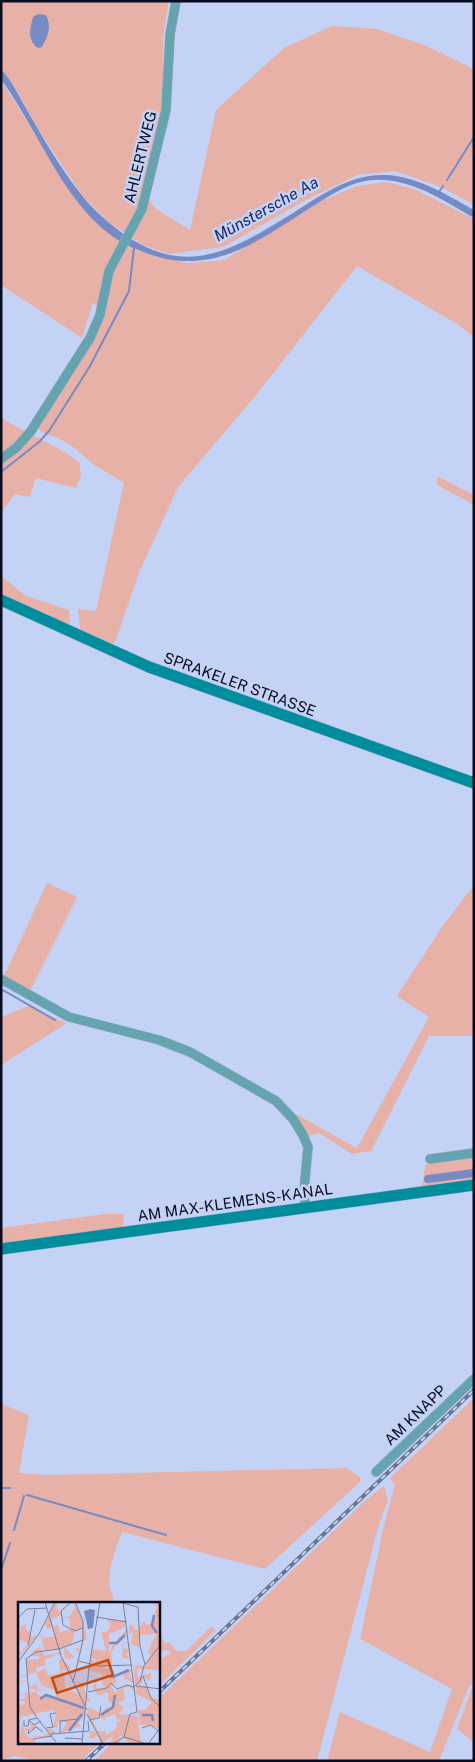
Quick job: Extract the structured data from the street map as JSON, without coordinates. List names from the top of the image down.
{
  "streets": {
    "main road": ["SPRAKELER STRASSE", "AM MAX-KLEMENS-KANAL"],
    "street": ["AHLERTWEG", "AM KNAPP"]
  },
  "water": ["Münstersche Aa"]
}
